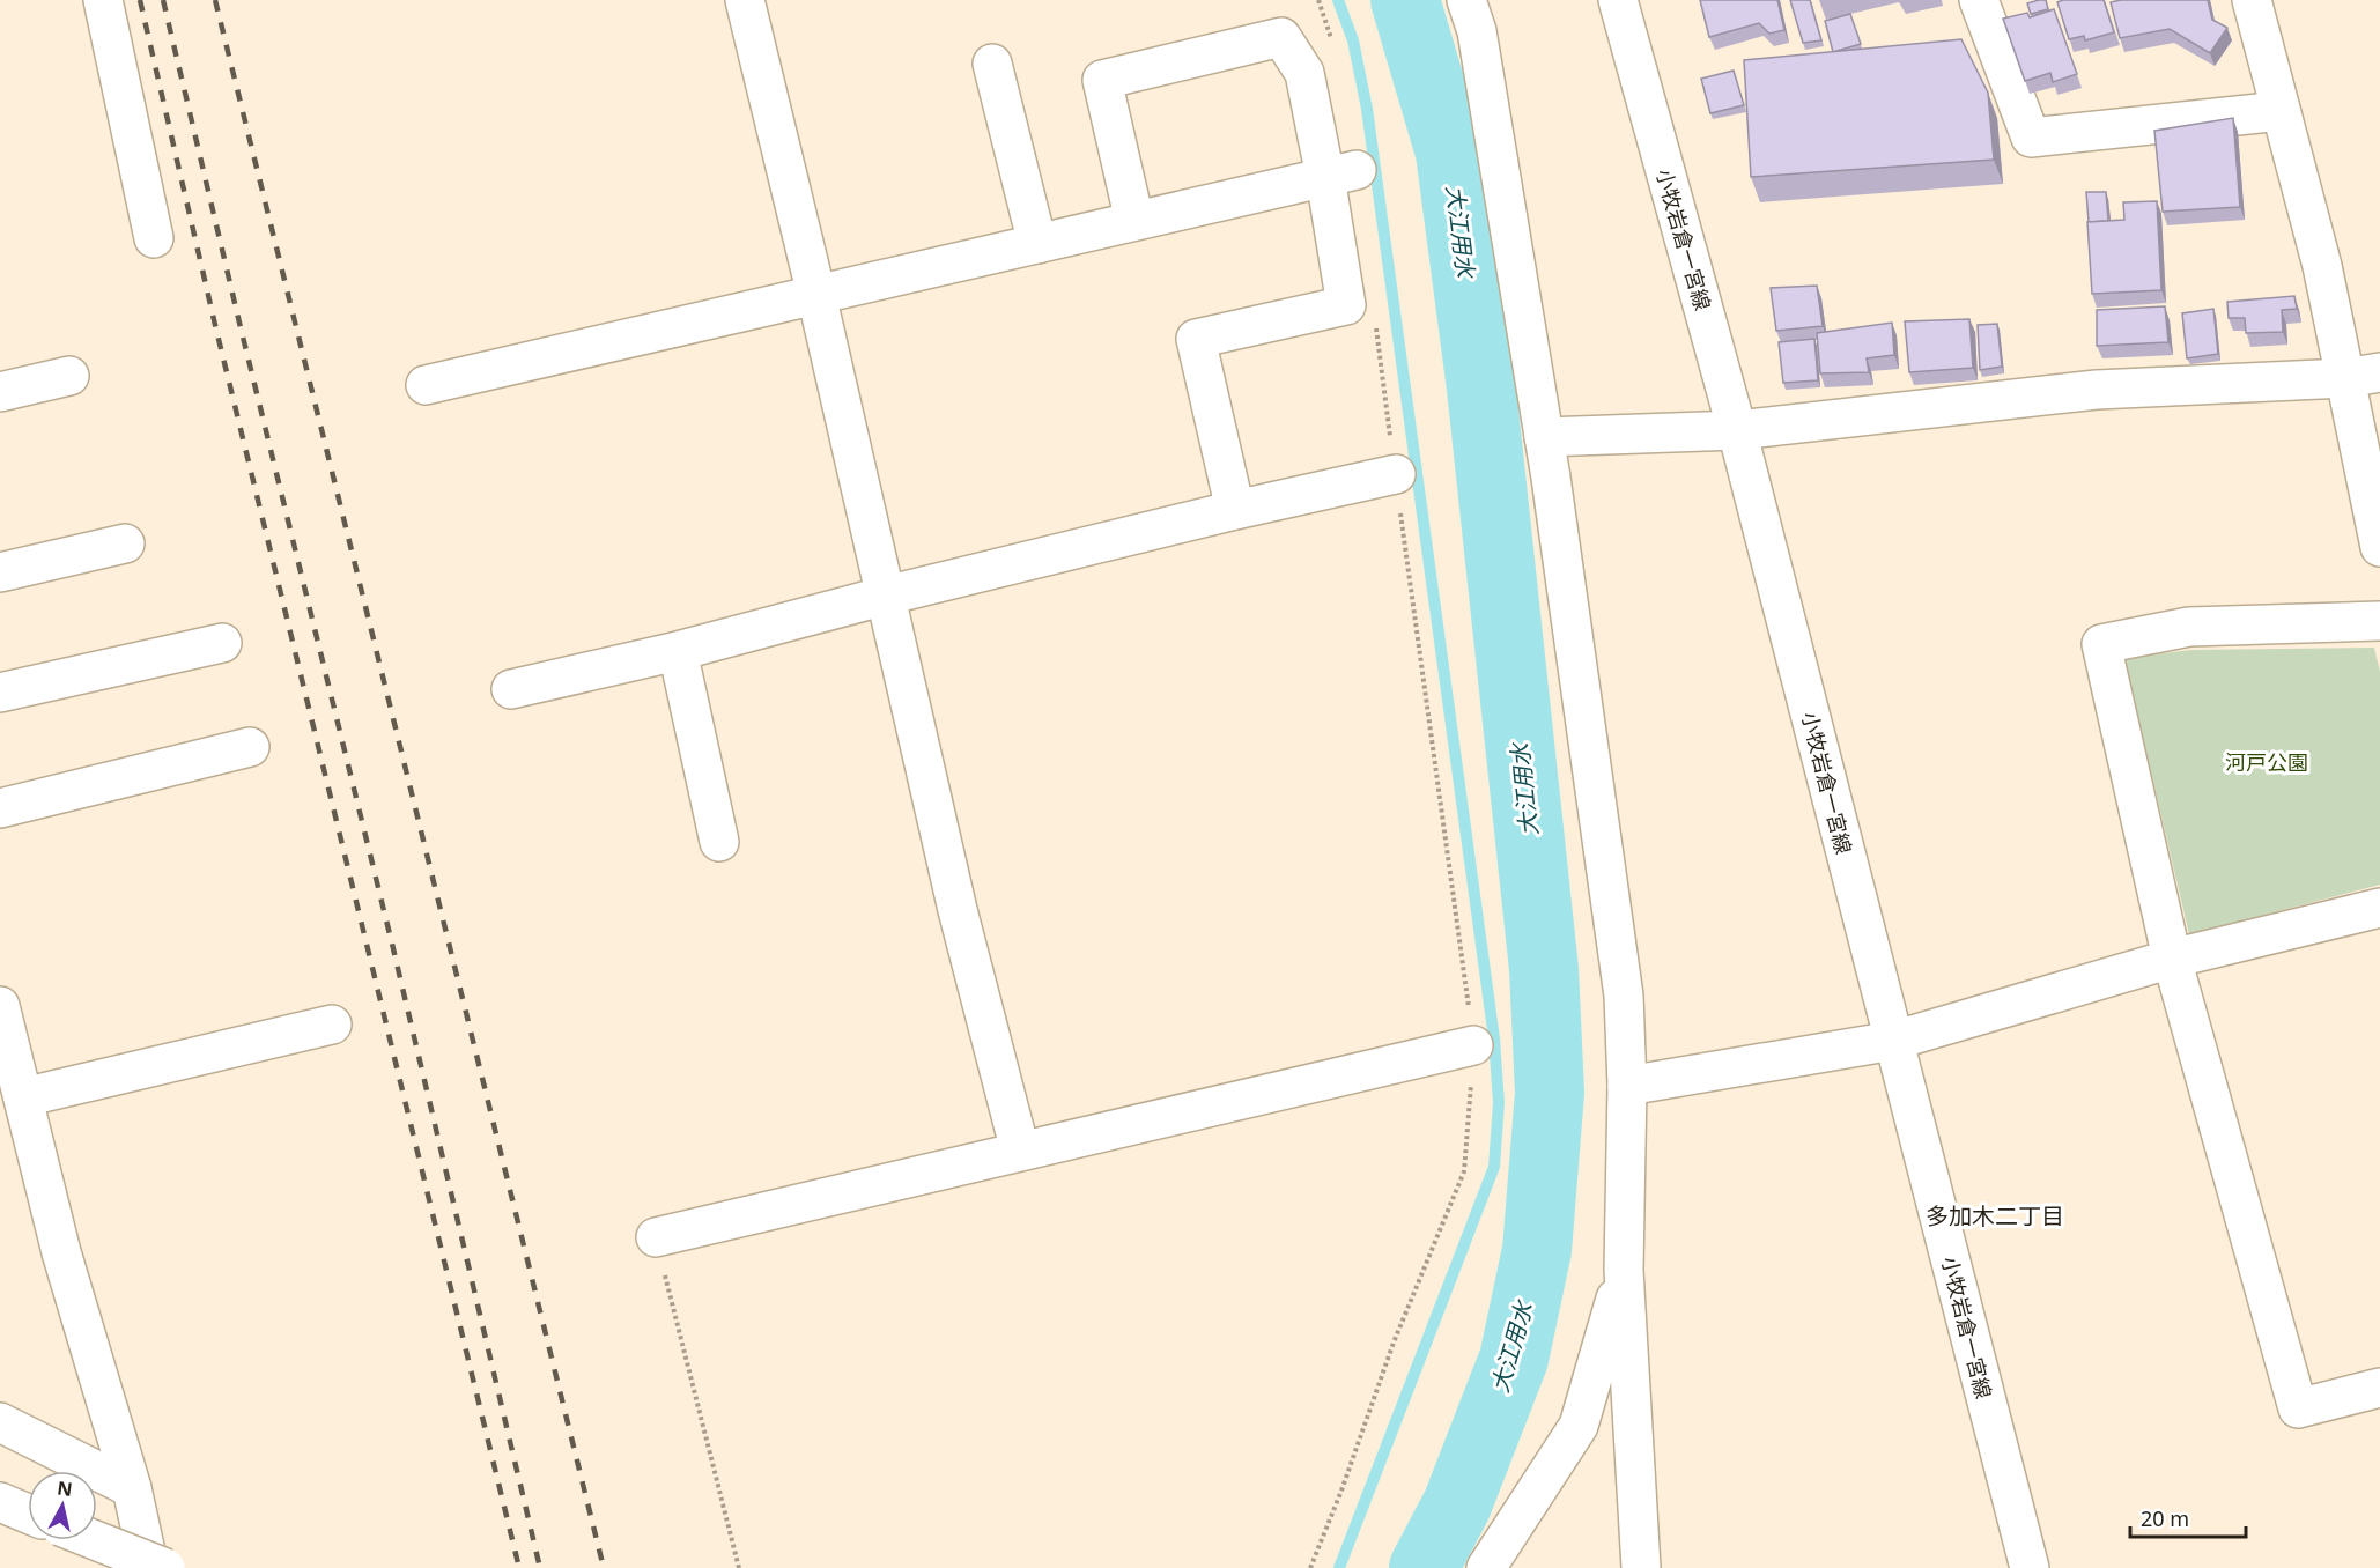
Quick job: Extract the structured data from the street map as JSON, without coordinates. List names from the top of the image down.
{
  "streets": {
    "main road": ["小牧岩倉一宮線"]
  },
  "districts": ["多加木二丁目"],
  "water": ["大江用水"],
  "parks": ["河戸公園"],
  "scale_bar": "20 m",
  "north": "top"
}
